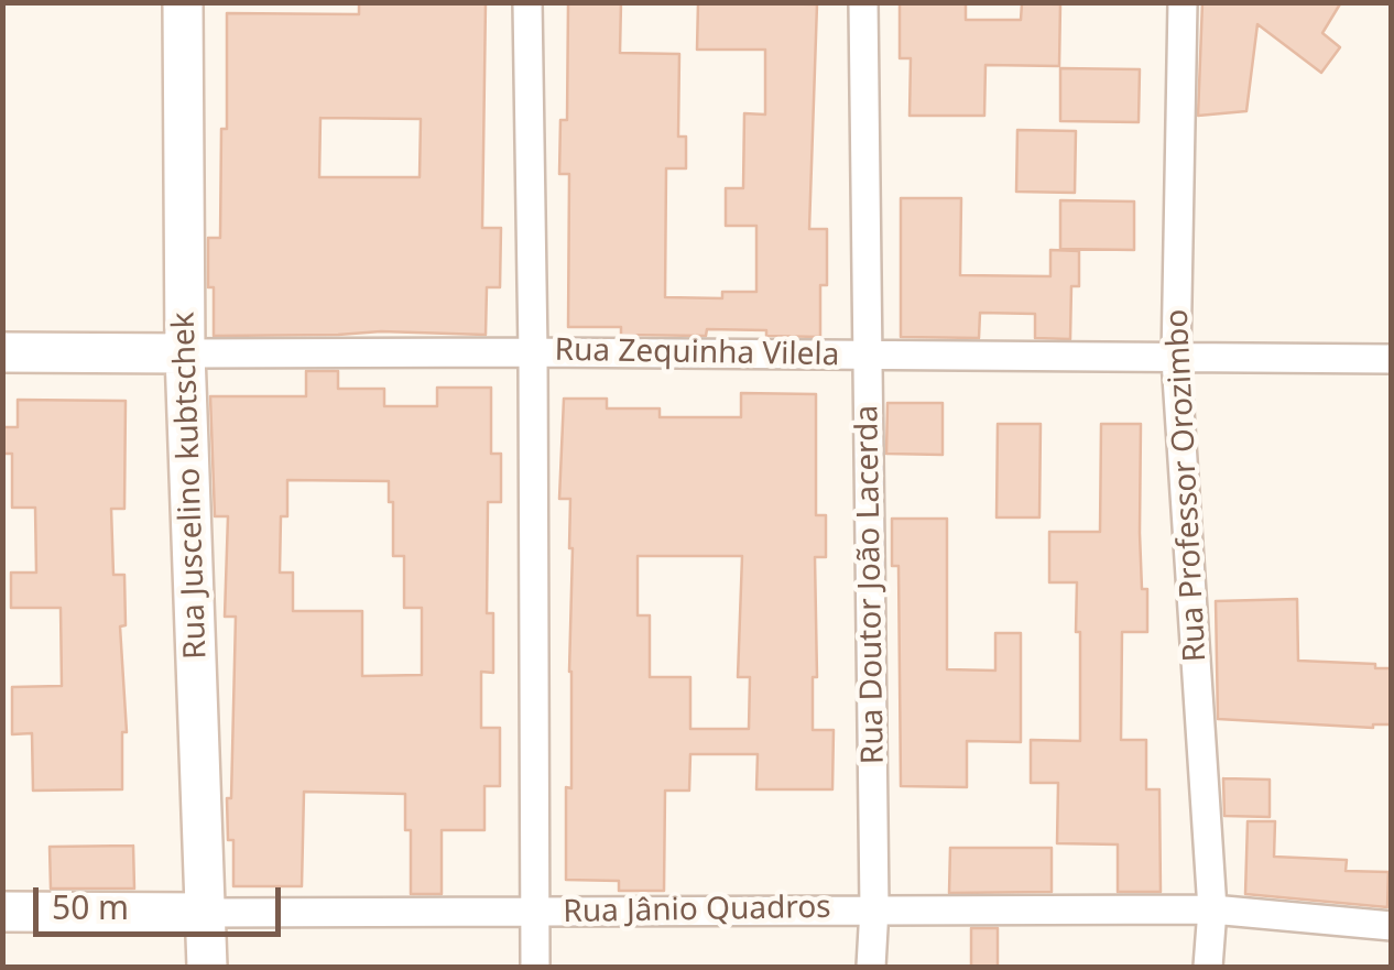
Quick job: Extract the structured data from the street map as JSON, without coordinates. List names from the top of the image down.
{
  "streets": {
    "main road": ["Rua Zequinha Vilela", "Rua Juscelino kubtschek", "Rua Jânio Quadros"],
    "street": ["Rua Professor Orozimbo", "Rua Doutor João Lacerda"]
  },
  "crossings": [
    ["Rua Zequinha Vilela", "Rua Juscelino kubtschek"],
    ["Rua Zequinha Vilela", "Rua Professor Orozimbo"],
    ["Rua Zequinha Vilela", "Rua Doutor João Lacerda"],
    ["Rua Juscelino kubtschek", "Rua Jânio Quadros"],
    ["Rua Professor Orozimbo", "Rua Jânio Quadros"],
    ["Rua Doutor João Lacerda", "Rua Jânio Quadros"]
  ],
  "scale_bar": "50 m"
}
